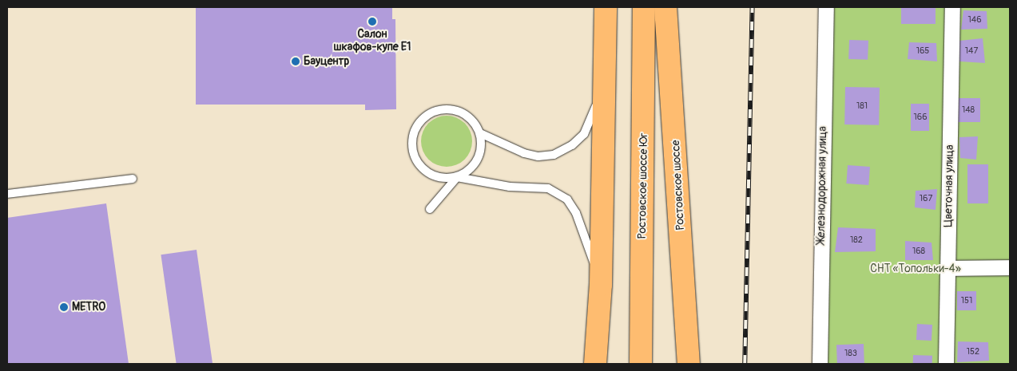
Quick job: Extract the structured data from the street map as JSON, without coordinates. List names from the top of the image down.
{
  "streets": {
    "main road": ["Ростовское шоссе", "Ростовское шоссе Юг"],
    "street": ["Железнодорожная улица", "Цветочная улица"]
  },
  "parks": ["СНТ «Топольки-4»"],
  "places": ["Салон шкафов-купе Е1", "Бауцентр", "METRO"],
  "house_numbers": [
    "146",
    "165",
    "147",
    "181",
    "148",
    "166",
    "167",
    "182",
    "168",
    "151",
    "152",
    "183"
  ]
}
